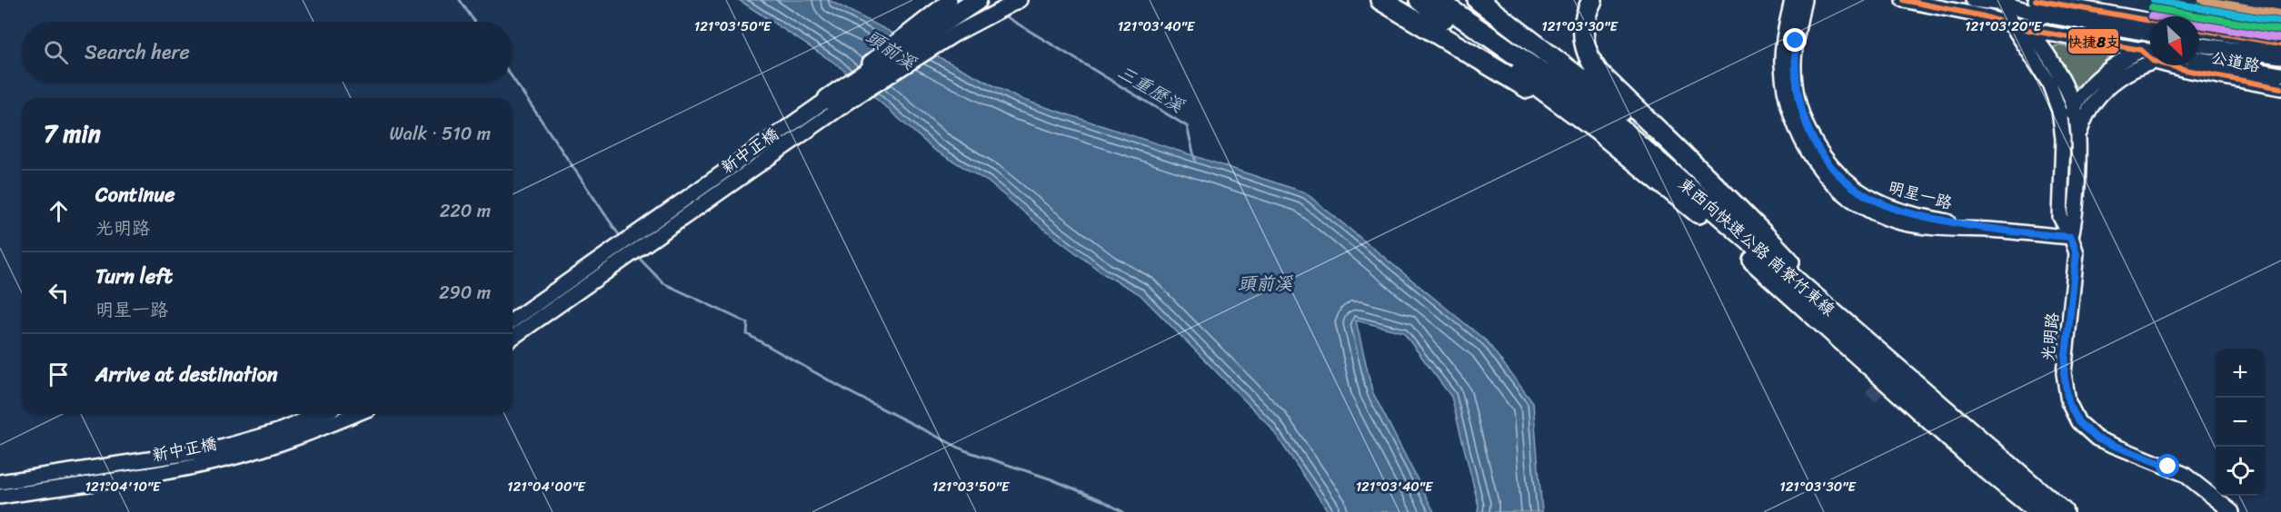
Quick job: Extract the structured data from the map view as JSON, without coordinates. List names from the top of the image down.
{
  "streets": {
    "highway": ["東西向快速公路 南寮竹東線"],
    "street": [
      "公道路",
      "新中正橋",
      "明星一路",
      "光明路"
    ]
  },
  "crossings": [
    ["明星一路", "光明路"]
  ],
  "water": ["頭前溪", "三重歷溪"],
  "lines": ["transit line 快捷8支"],
  "north": "bottom right",
  "page": {
    "search": "Search here",
    "heading": ["7 min", "Walk · 510 m"],
    "list": [
      ["Continue", "光明路", "220 m"],
      ["Turn left", "明星一路", "290 m"],
      "Arrive at destination"
    ],
    "map_buttons": ["+", "−"]
  },
  "coordinates": [
    "121°03'50\"E",
    "121°03'40\"E",
    "121°03'30\"E",
    "121°03'20\"E",
    "121°04'10\"E",
    "121°04'00\"E"
  ]
}
